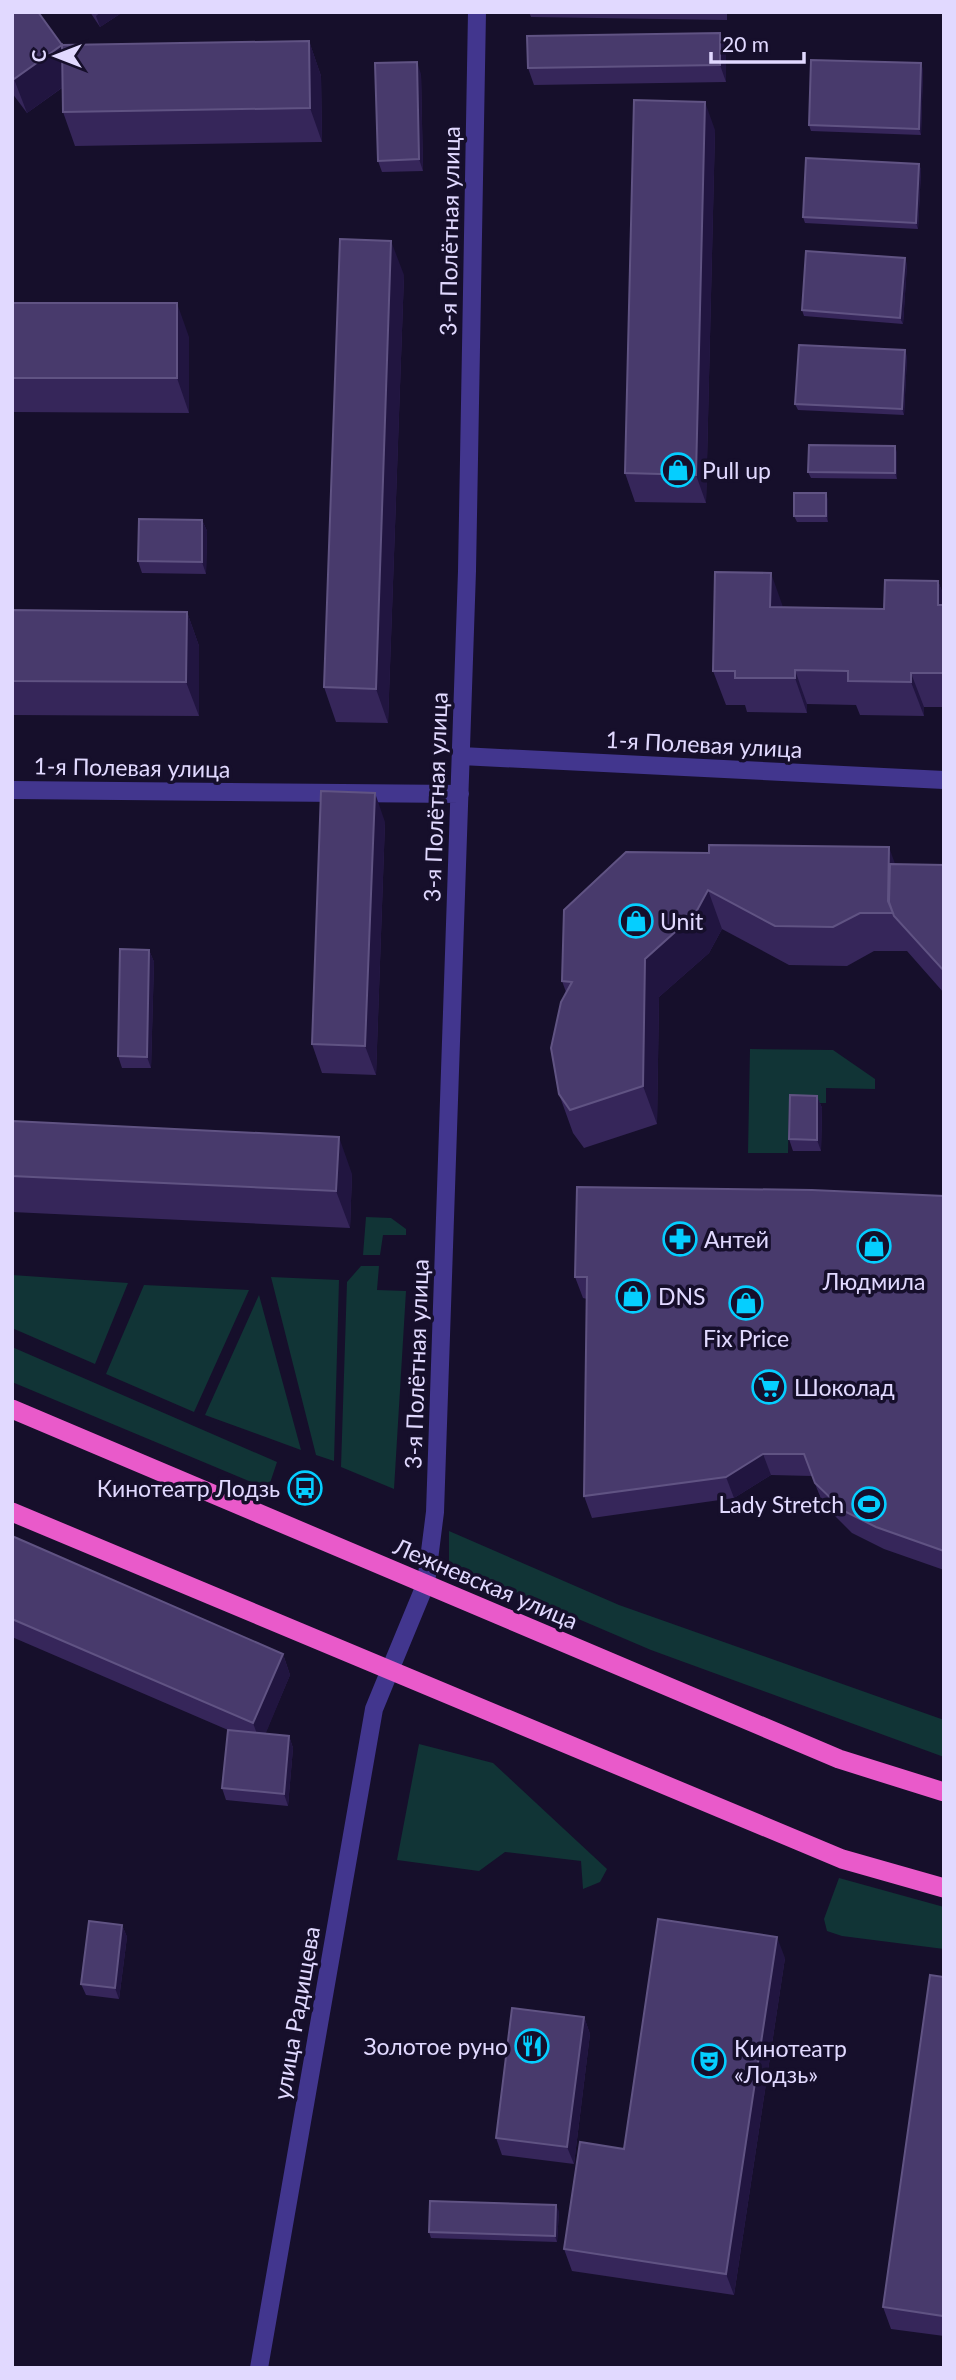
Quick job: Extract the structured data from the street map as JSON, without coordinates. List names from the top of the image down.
{
  "streets": {
    "highway": ["Лежневская улица"],
    "street": ["3-я Полётная улица", "1-я Полевая улица", "улица Радищева"]
  },
  "crossings": [
    ["3-я Полётная улица", "1-я Полевая улица"],
    ["3-я Полётная улица", "Лежневская улица"],
    ["3-я Полётная улица", "улица Радищева"]
  ],
  "places": {
    "shop": [
      "Pull up",
      "Unit",
      "Людмила",
      "DNS",
      "Fix Price"
    ],
    "pharmacy": ["Антей"],
    "supermarket": ["Шоколад"],
    "bus stop": ["Кинотеатр Лодзь"],
    "sports": ["Lady Stretch"],
    "restaurant": ["Золотое руно"],
    "theatre": ["Кинотеатр «Лодзь»"]
  },
  "scale_bar": "20 m",
  "north": "left"
}
